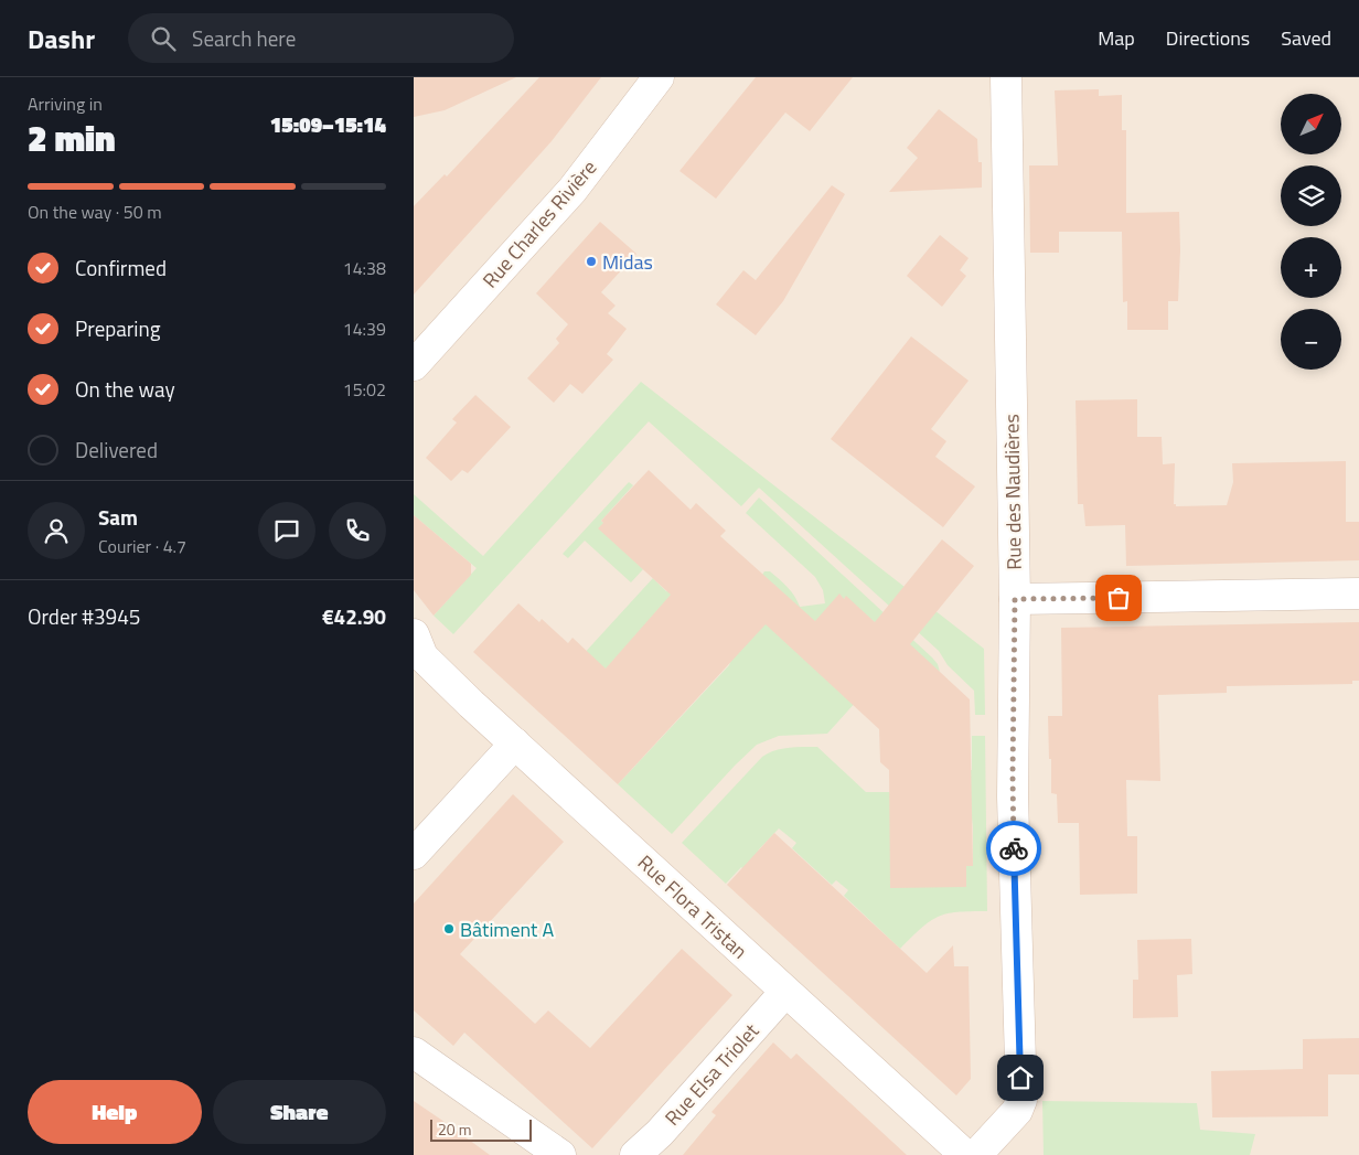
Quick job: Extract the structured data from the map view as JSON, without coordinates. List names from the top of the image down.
{
  "streets": {
    "street": [
      "Rue Charles Rivière",
      "Rue des Naudières",
      "Rue Flora Tristan",
      "Rue Elsa Triolet"
    ]
  },
  "crossings": [
    ["Rue Flora Tristan", "Rue Elsa Triolet"]
  ],
  "places": ["Midas", "Bâtiment A"],
  "scale_bar": "20 m",
  "north": "top right",
  "page": {
    "header": "Dashr",
    "search": "Search here",
    "nav": ["Map", "Directions", "Saved"],
    "heading": ["2 min", "Arriving in", "15:09–15:14"],
    "panel": [
      "Sam",
      "Courier · 4.7",
      "Order #3945",
      "€42.90"
    ],
    "map_buttons": ["+", "−"],
    "bar": "On the way · 50 m",
    "list": [
      ["Confirmed", "14:38"],
      ["Preparing", "14:39"],
      ["On the way", "15:02"],
      "Delivered"
    ],
    "buttons": ["Help", "Share"],
    "scale": "20 m"
  }
}
